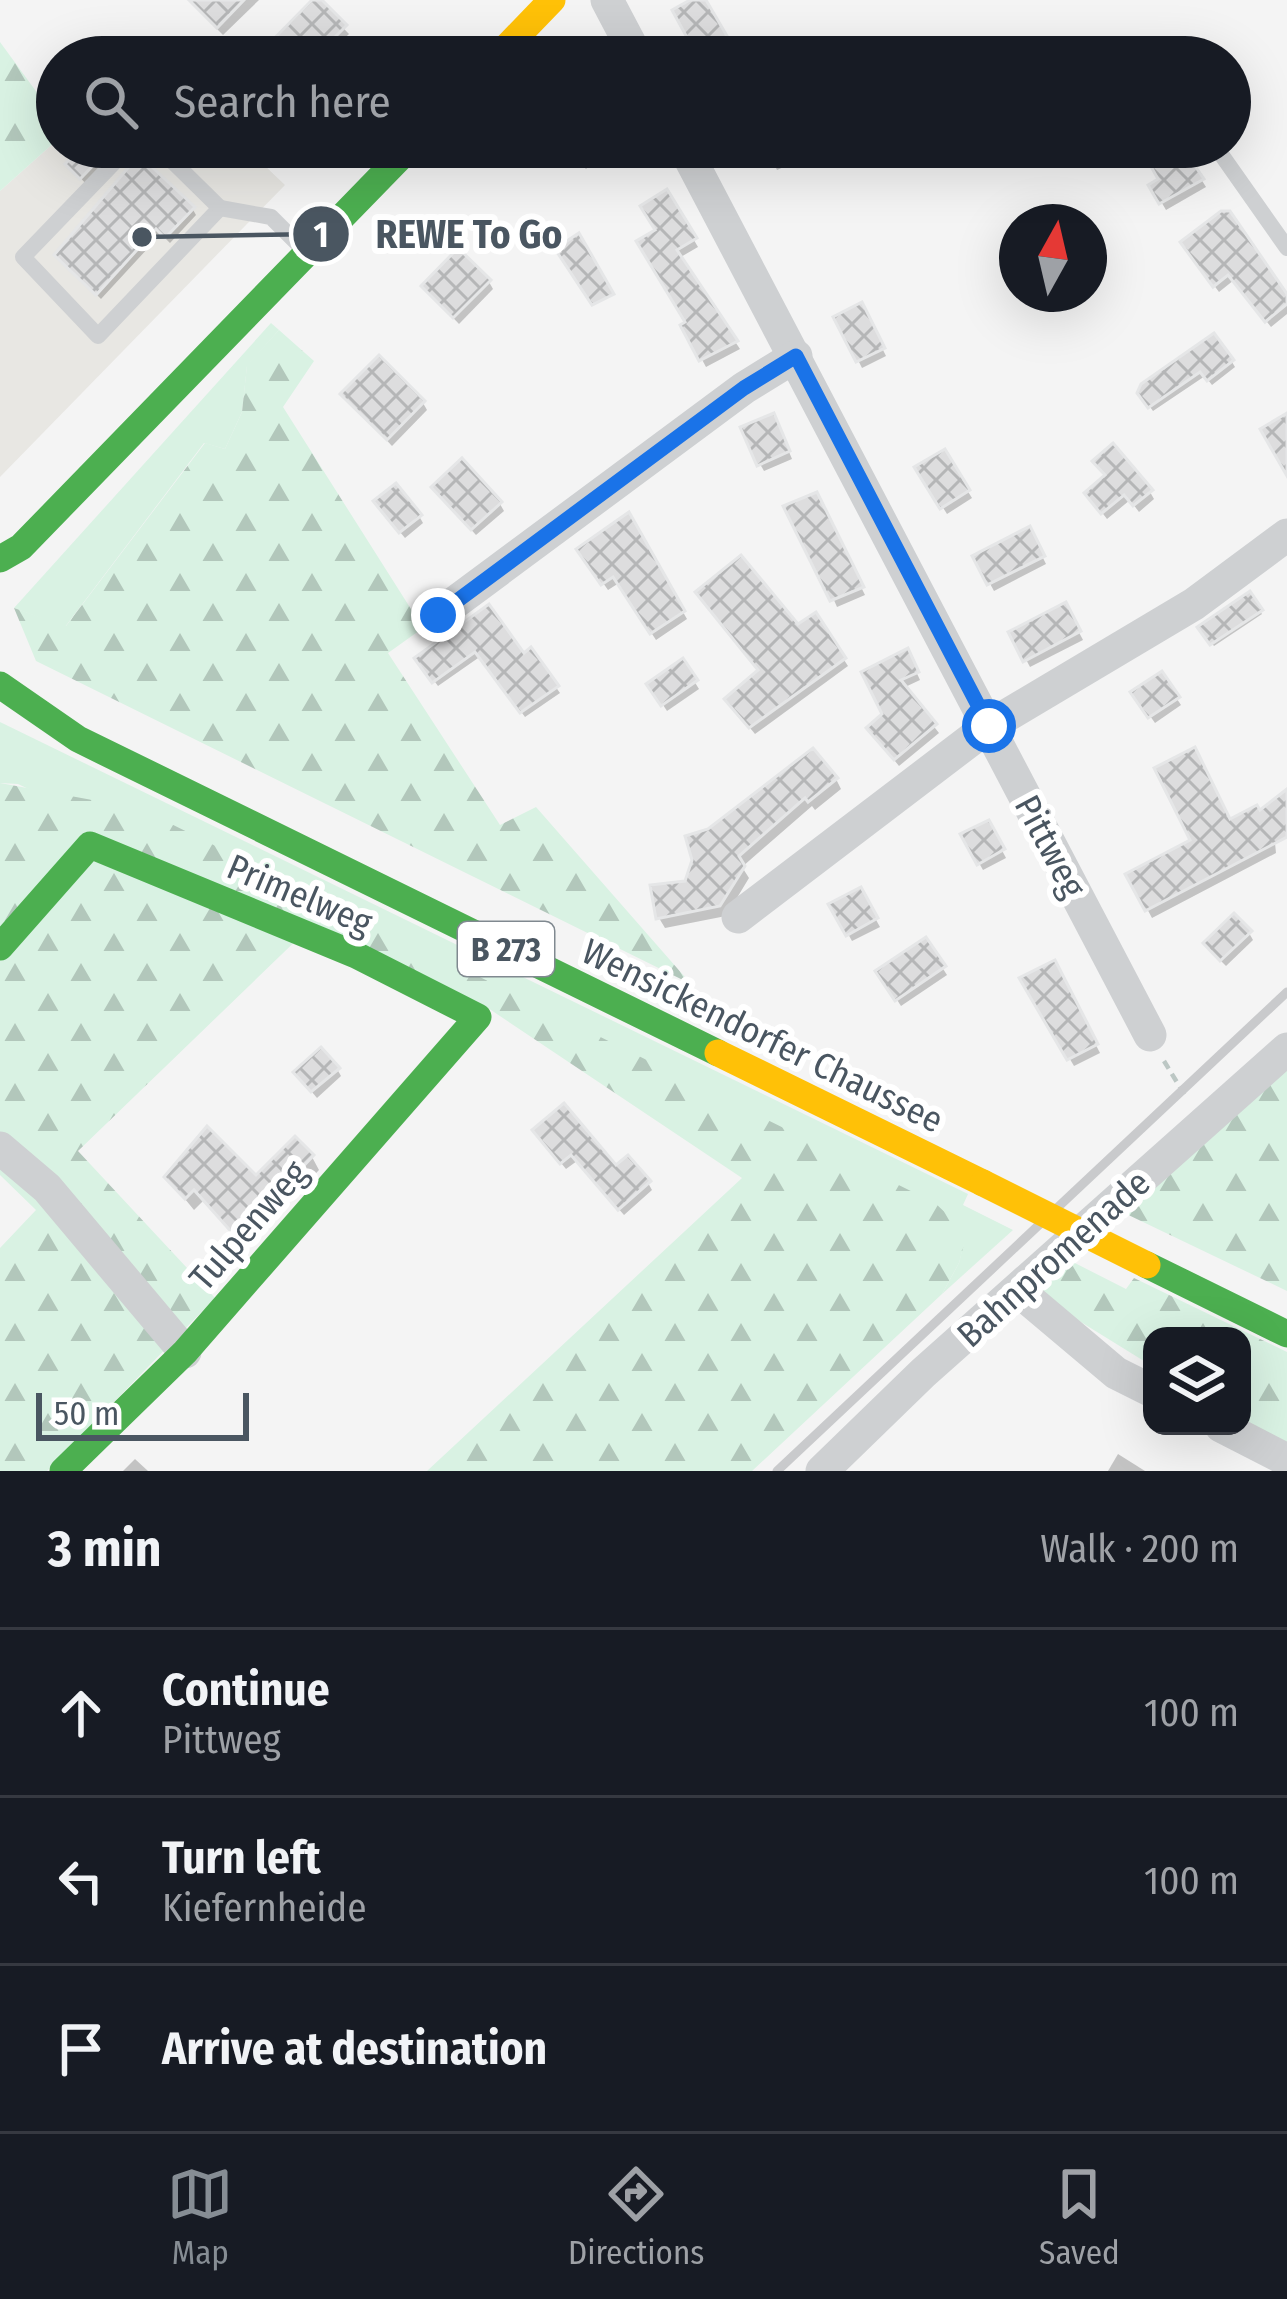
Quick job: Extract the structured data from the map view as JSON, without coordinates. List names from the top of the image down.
{
  "streets": {
    "main road": [
      "Primelweg",
      "B 273",
      "Wensickendorfer Chaussee",
      "Tulpenweg"
    ],
    "street": ["Pittweg", "Bahnpromenade"]
  },
  "crossings": [
    ["Primelweg", "Tulpenweg"]
  ],
  "places": ["REWE To Go"],
  "scale_bar": "50 m",
  "north": "top",
  "page": {
    "search": "Search here",
    "scale": "50 m",
    "heading": ["3 min", "Walk · 200 m"],
    "list": [
      ["Continue", "Pittweg", "100 m"],
      ["Turn left", "Kiefernheide", "100 m"],
      "Arrive at destination"
    ],
    "nav": ["Map", "Directions", "Saved"]
  }
}
